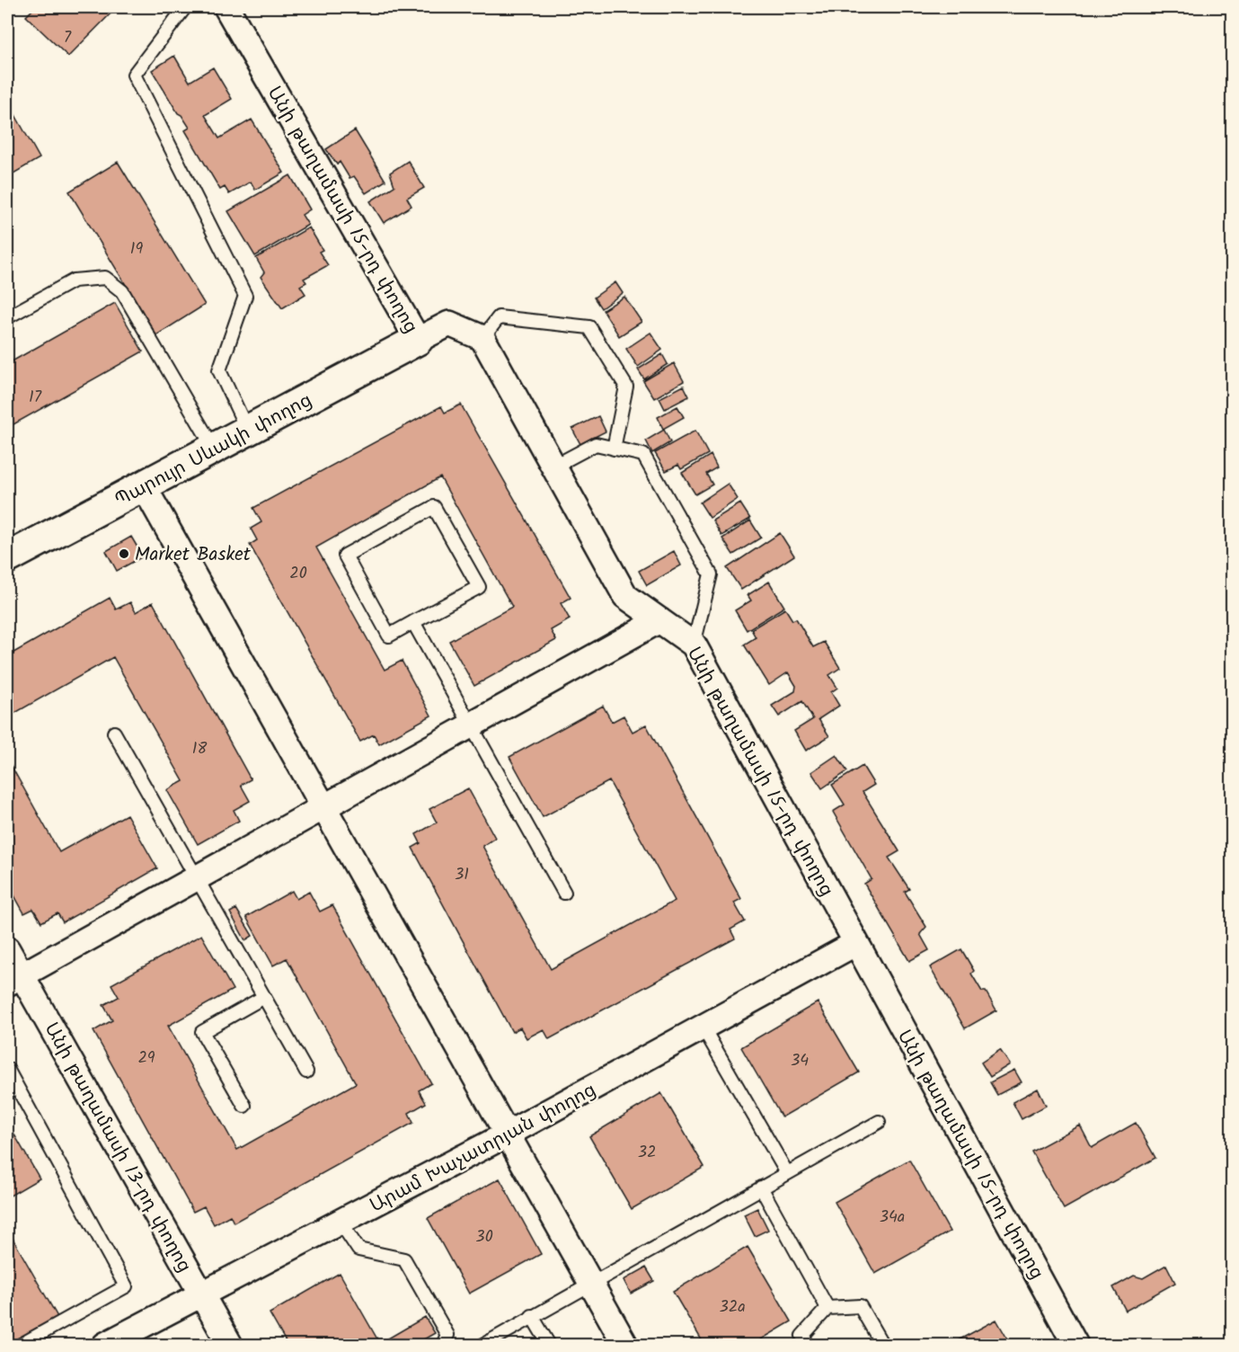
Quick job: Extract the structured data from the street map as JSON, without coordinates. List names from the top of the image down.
{
  "streets": {
    "street": [
      "Անի թաղամասի 15-րդ փողոց",
      "Պարույր Սևակի փողոց",
      "Անի թաղամասի 13-րդ փողոց",
      "Արամ Խաչատրյան փողոց"
    ]
  },
  "crossings": [
    ["Անի թաղամասի 15-րդ փողոց", "Պարույր Սևակի փողոց"],
    ["Անի թաղամասի 15-րդ փողոց", "Արամ Խաչատրյան փողոց"],
    ["Անի թաղամասի 13-րդ փողոց", "Արամ Խաչատրյան փողոց"]
  ],
  "places": ["Market Basket"],
  "house_numbers": [
    "7",
    "19",
    "17",
    "20",
    "18",
    "31",
    "29",
    "34",
    "32",
    "34a",
    "30",
    "32a"
  ]
}
